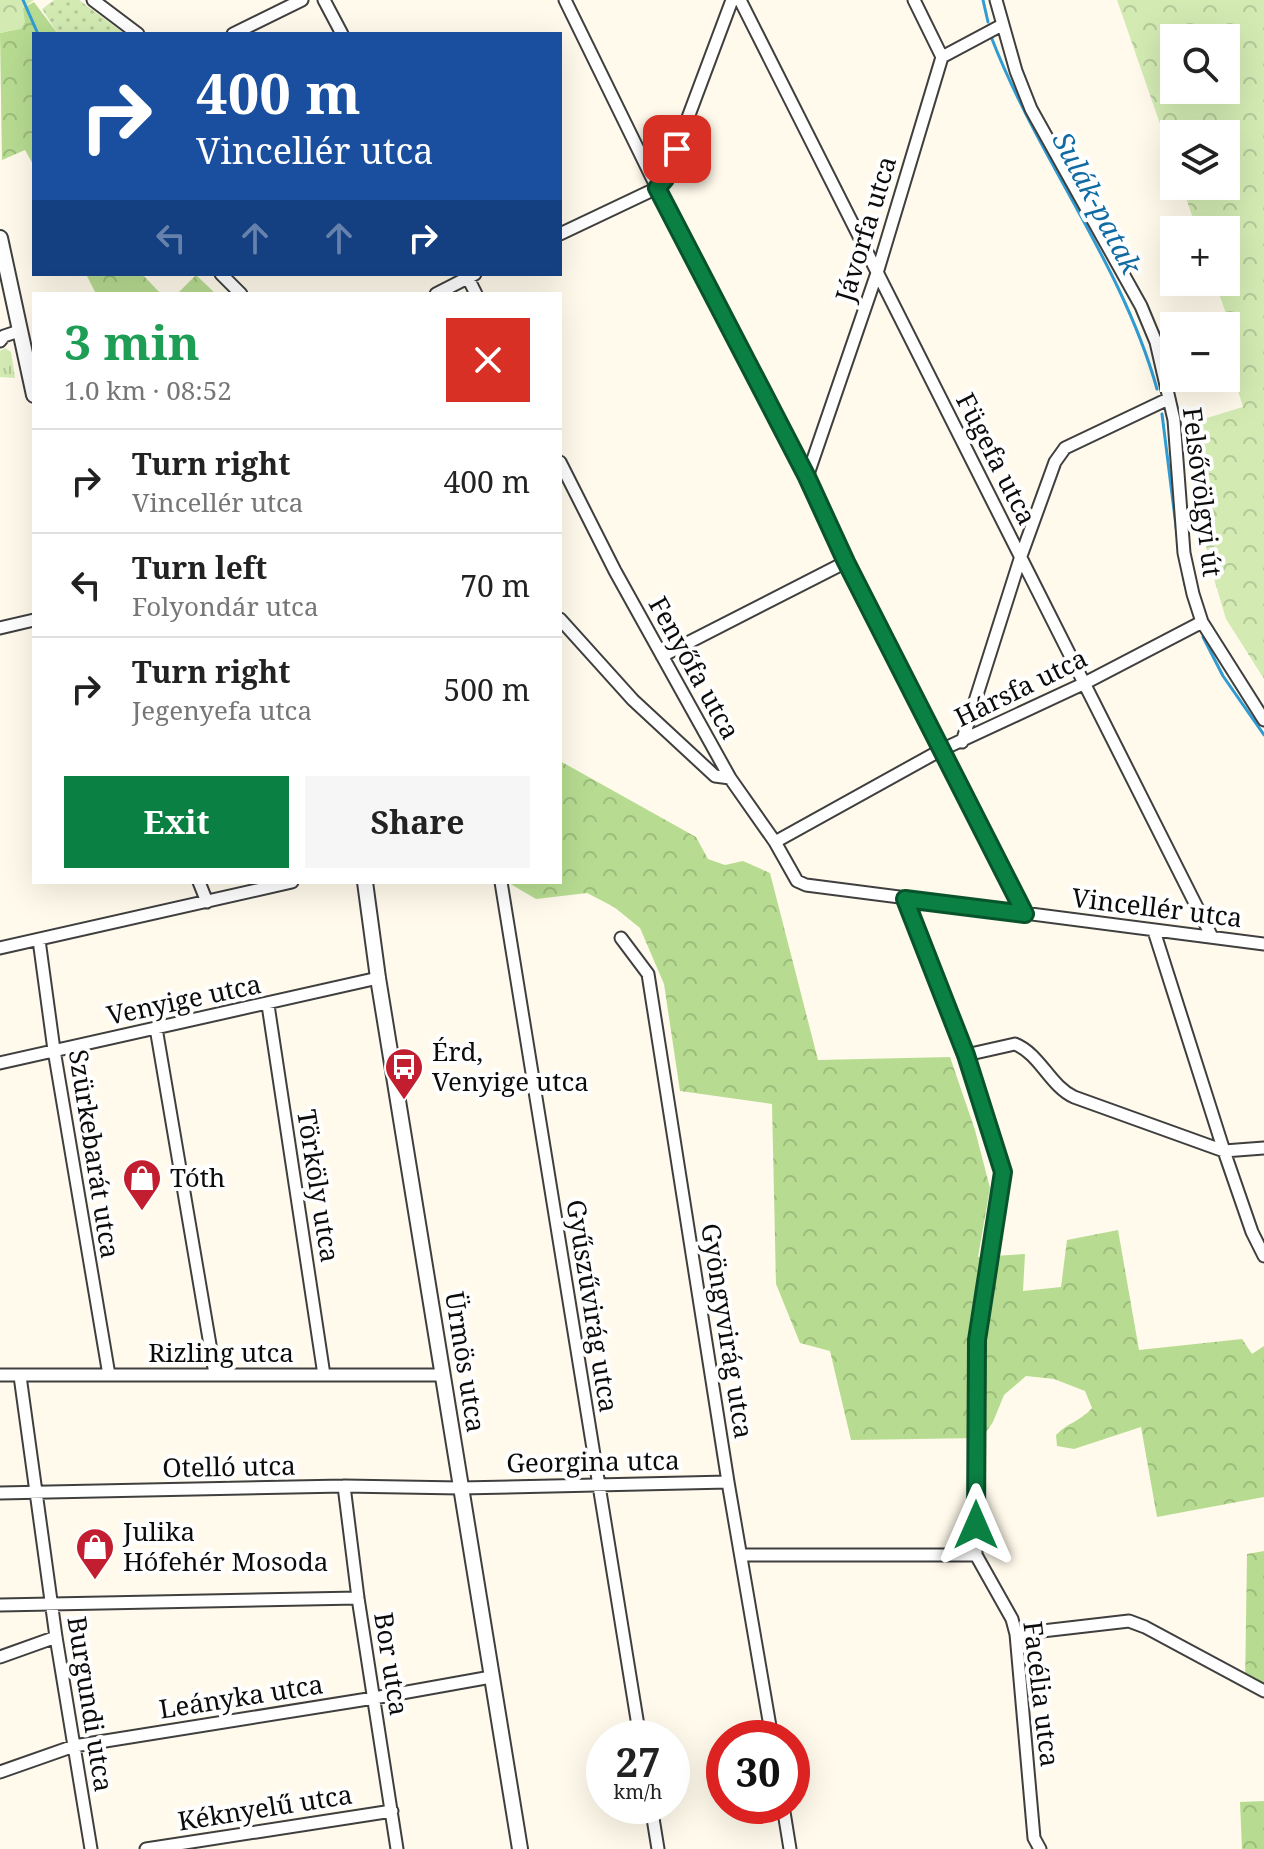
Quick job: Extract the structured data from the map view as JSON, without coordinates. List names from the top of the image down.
{
  "streets": {
    "street": [
      "Jávorfa utca",
      "Fügefa utca",
      "Felsővölgyi út",
      "Fenyőfa utca",
      "Hársfa utca",
      "Vincellér utca",
      "Venyige utca",
      "Szürkebarát utca",
      "Törköly utca",
      "Gyűszűvirág utca",
      "Gyöngyvirág utca",
      "Rizling utca",
      "Ürmös utca",
      "Georgina utca",
      "Otelló utca",
      "Bor utca",
      "Facélia utca",
      "Leányka utca",
      "Burgundi utca",
      "Kéknyelű utca"
    ]
  },
  "crossings": [
    ["Jávorfa utca", "Fügefa utca"],
    ["Fügefa utca", "Hársfa utca"],
    ["Fügefa utca", "Vincellér utca"],
    ["Felsővölgyi út", "Hársfa utca"],
    ["Fenyőfa utca", "Hársfa utca"],
    ["Fenyőfa utca", "Vincellér utca"],
    ["Vincellér utca", "Facélia utca"],
    ["Venyige utca", "Szürkebarát utca"],
    ["Venyige utca", "Törköly utca"],
    ["Venyige utca", "Ürmös utca"],
    ["Szürkebarát utca", "Rizling utca"],
    ["Törköly utca", "Rizling utca"],
    ["Gyűszűvirág utca", "Georgina utca"],
    ["Gyöngyvirág utca", "Georgina utca"],
    ["Rizling utca", "Ürmös utca"],
    ["Rizling utca", "Burgundi utca"],
    ["Ürmös utca", "Georgina utca"],
    ["Ürmös utca", "Otelló utca"],
    ["Ürmös utca", "Leányka utca"],
    ["Georgina utca", "Otelló utca"],
    ["Otelló utca", "Bor utca"],
    ["Otelló utca", "Burgundi utca"],
    ["Bor utca", "Leányka utca"],
    ["Bor utca", "Kéknyelű utca"],
    ["Leányka utca", "Burgundi utca"]
  ],
  "water": ["Sulák-patak"],
  "places": {
    "bus stop": ["Érd, Venyige utca"],
    "shop": ["Tóth", "Julika Hófehér Mosoda"]
  },
  "page": {
    "map_buttons": ["+", "−"],
    "turn": ["400 m", "Vincellér utca"],
    "heading": ["3 min", "1.0 km · 08:52"],
    "list": [
      {
        "name": "Turn right",
        "note": "Vincellér utca",
        "value": "400 m"
      },
      {
        "name": "Turn left",
        "note": "Folyondár utca",
        "value": "70 m"
      },
      {
        "name": "Turn right",
        "note": "Jegenyefa utca",
        "value": "500 m"
      }
    ],
    "buttons": ["Exit", "Share"],
    "speed": "27 km/h",
    "limit": "30"
  }
}
